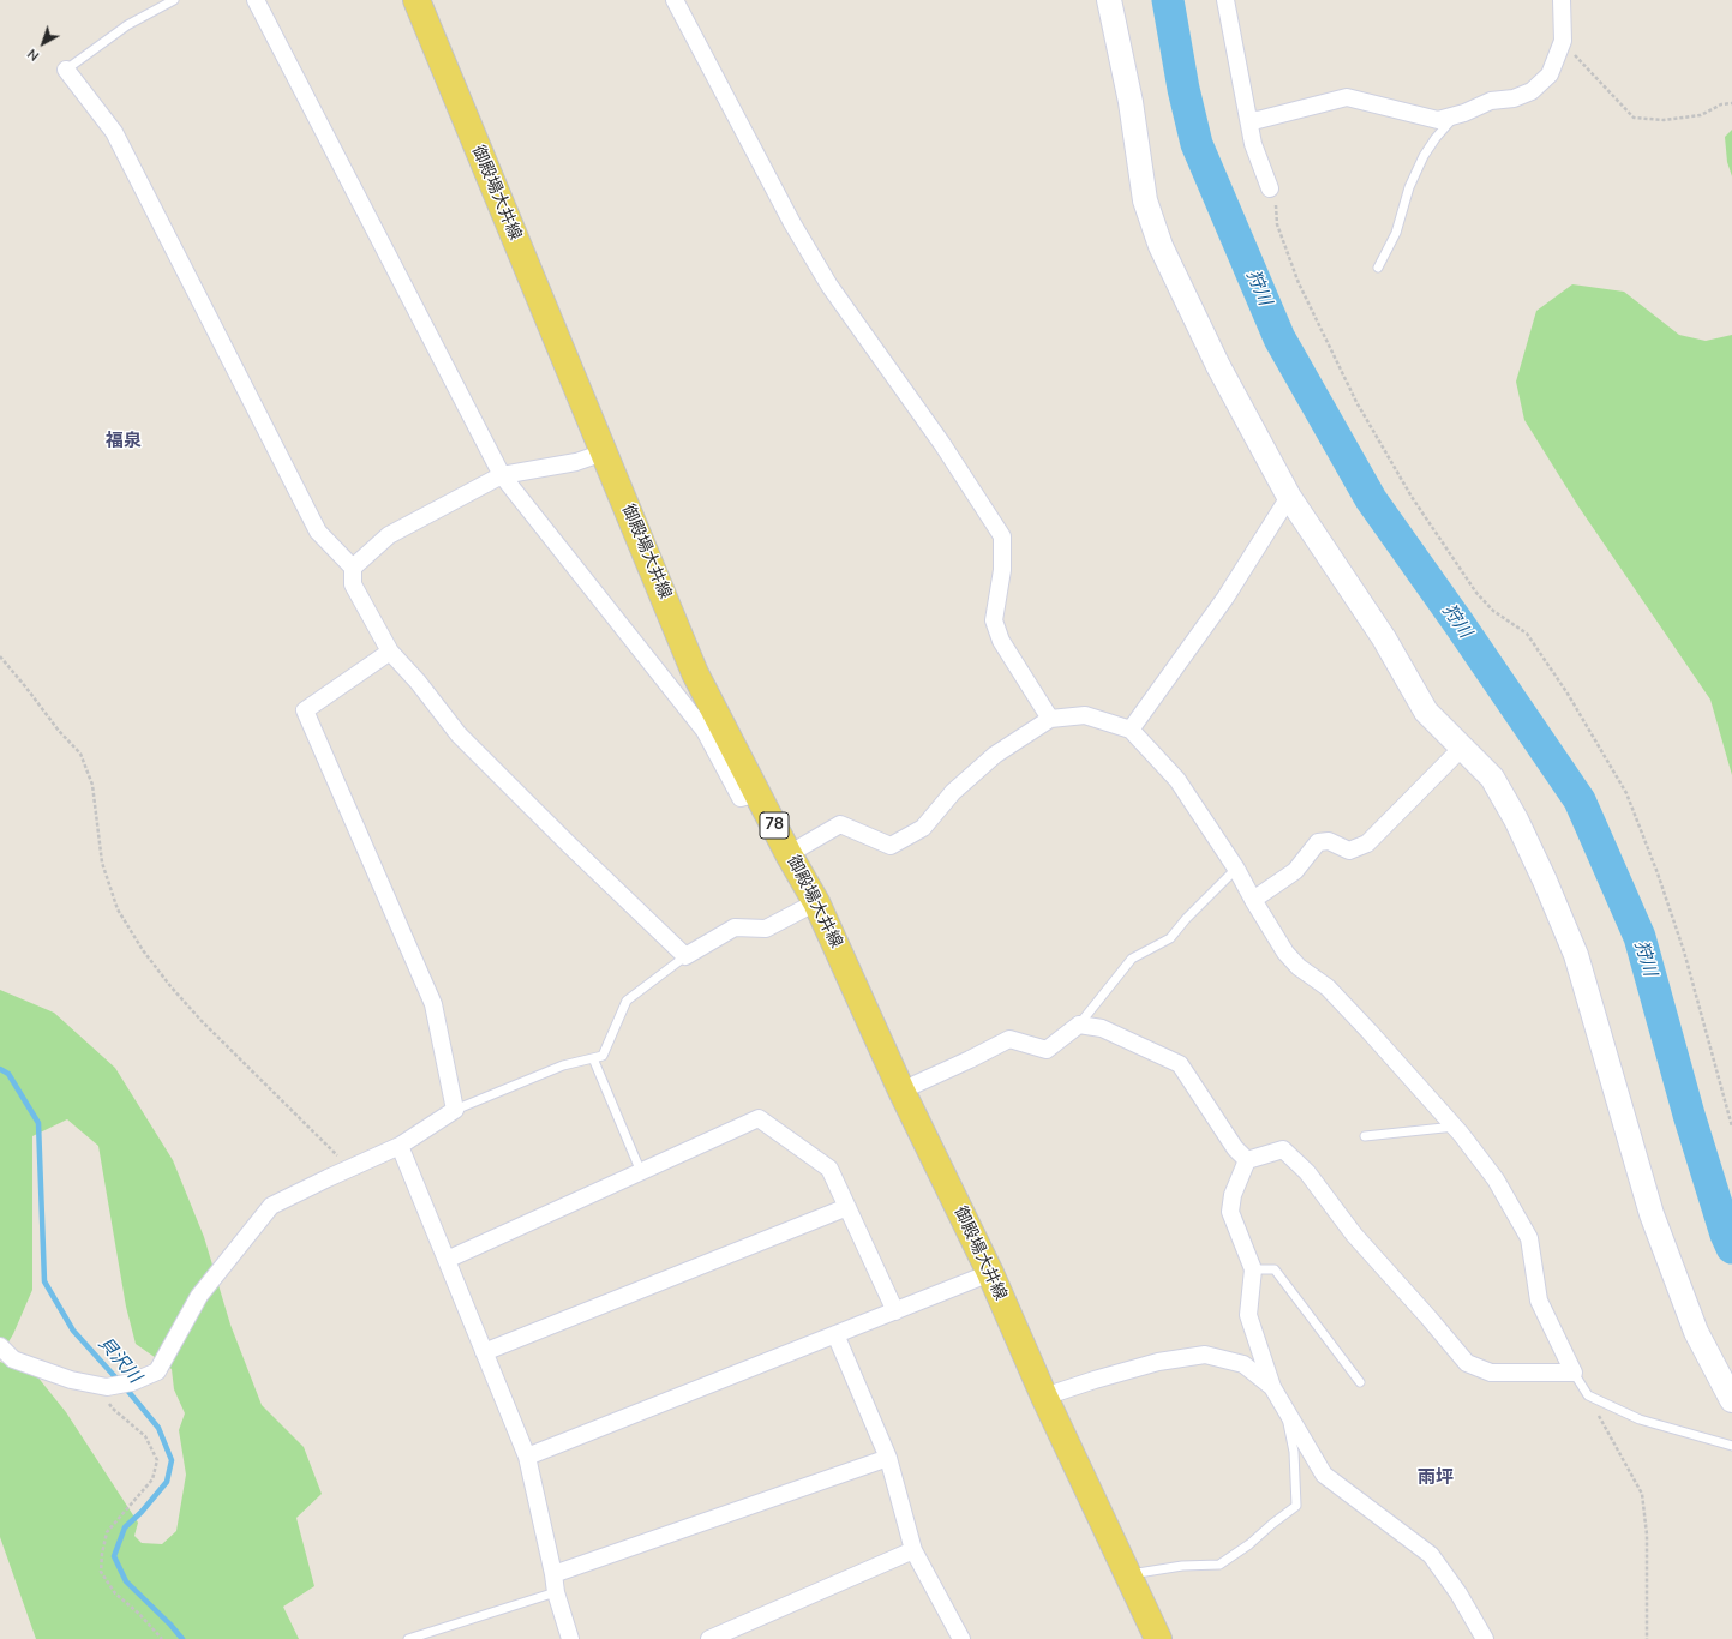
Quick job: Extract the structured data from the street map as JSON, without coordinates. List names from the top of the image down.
{
  "streets": {
    "main road": ["御殿場大井線", "78"]
  },
  "districts": ["福泉", "雨坪"],
  "water": ["狩川", "貝沢川"],
  "north": "bottom left"
}
